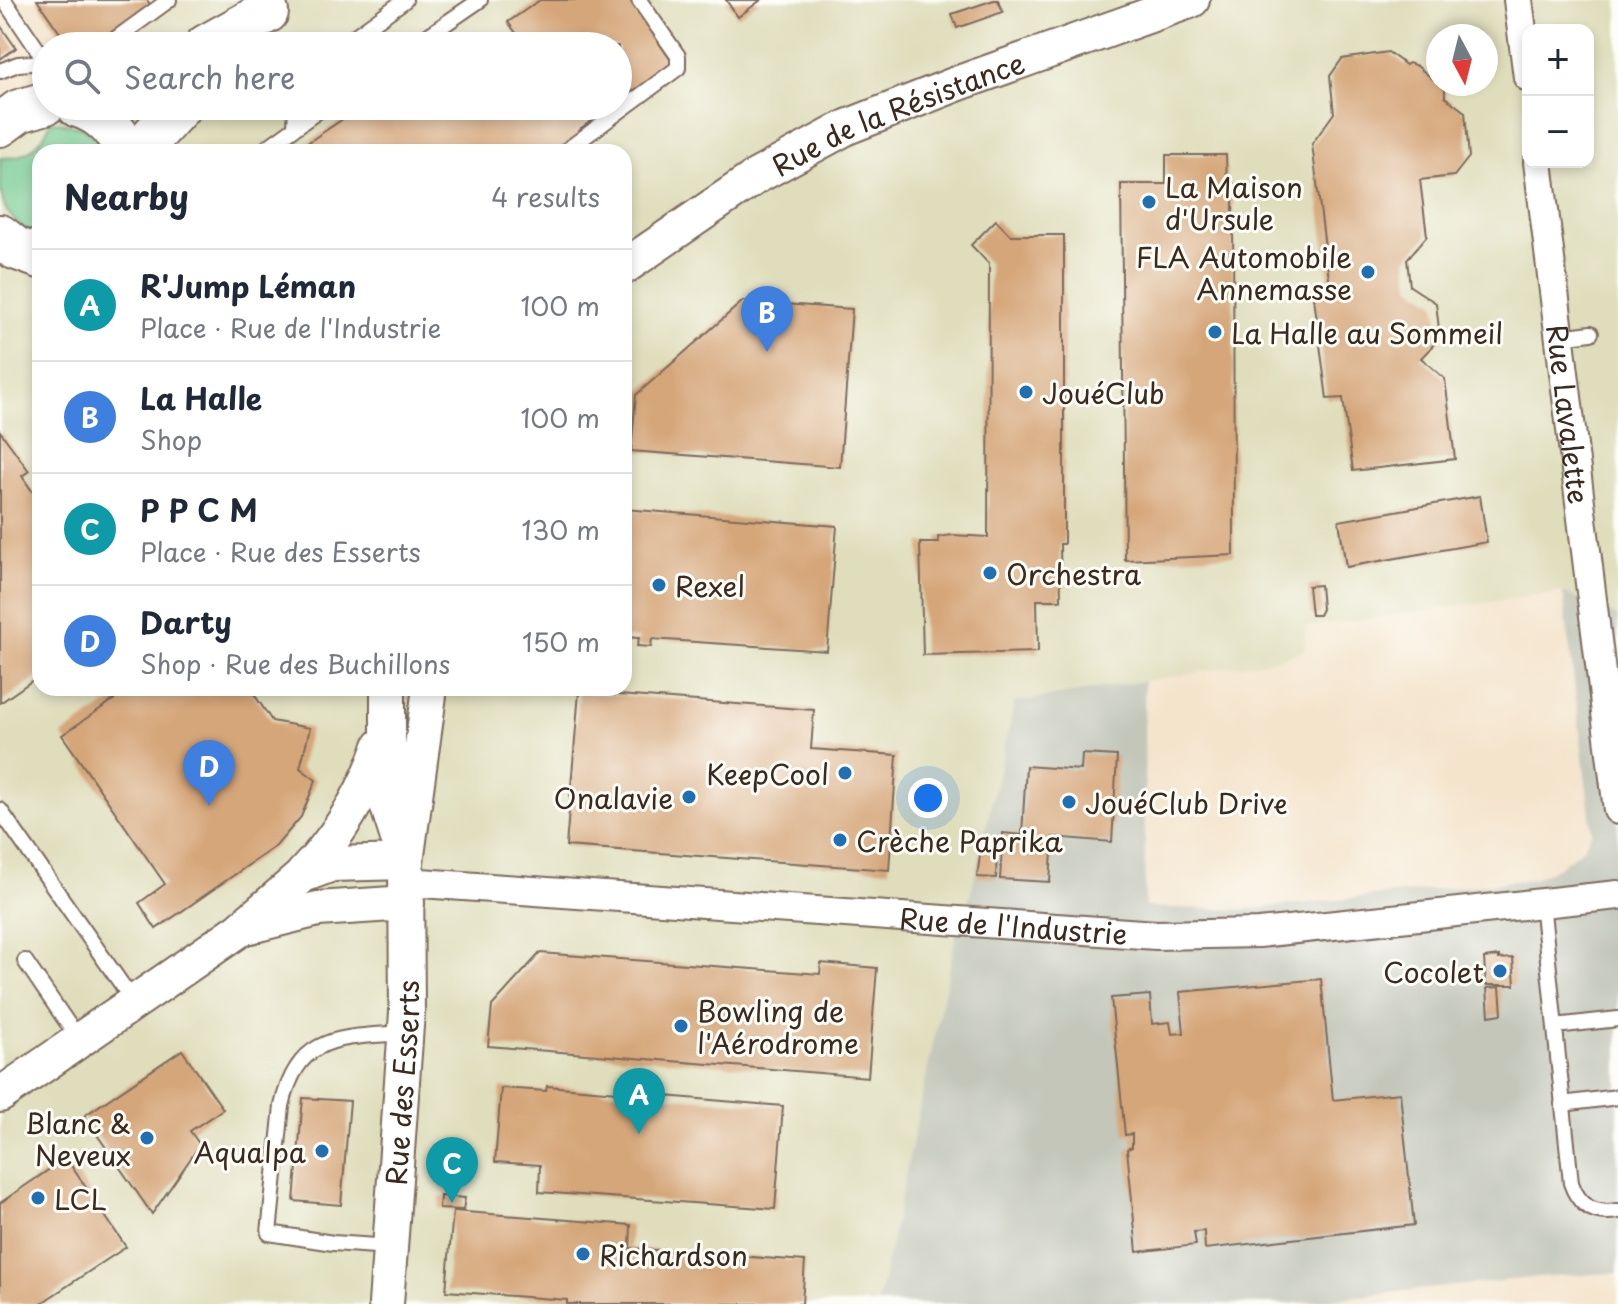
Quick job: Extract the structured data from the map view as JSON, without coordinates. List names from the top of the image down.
{
  "streets": {
    "street": [
      "Rue de la Résistance",
      "Rue Lavalette",
      "Rue de l'Industrie",
      "Rue des Esserts"
    ]
  },
  "crossings": [
    ["Rue de l'Industrie", "Rue des Esserts"]
  ],
  "places": [
    "La Maison d'Ursule",
    "FLA Automobile Annemasse",
    "La Halle au Sommeil",
    "JouéClub",
    "Orchestra",
    "Rexel",
    "KeepCool",
    "Onalavie",
    "JouéClub Drive",
    "Crèche Paprika",
    "Cocolet",
    "Bowling de l'Aérodrome",
    "Blanc & Neveux",
    "Aqualpa",
    "LCL",
    "Richardson"
  ],
  "north": "bottom",
  "page": {
    "map_buttons": ["+", "−"],
    "search": "Search here",
    "heading": ["Nearby", "4 results"],
    "list": [
      {
        "mark": "A",
        "name": "R'Jump Léman",
        "note": "Place · Rue de l'Industrie",
        "value": "100 m"
      },
      {
        "mark": "B",
        "name": "La Halle",
        "note": "Shop",
        "value": "100 m"
      },
      {
        "mark": "C",
        "name": "P P C M",
        "note": "Place · Rue des Esserts",
        "value": "130 m"
      },
      {
        "mark": "D",
        "name": "Darty",
        "note": "Shop · Rue des Buchillons",
        "value": "150 m"
      }
    ],
    "pins": [
      "B",
      "D",
      "A",
      "C"
    ]
  }
}
